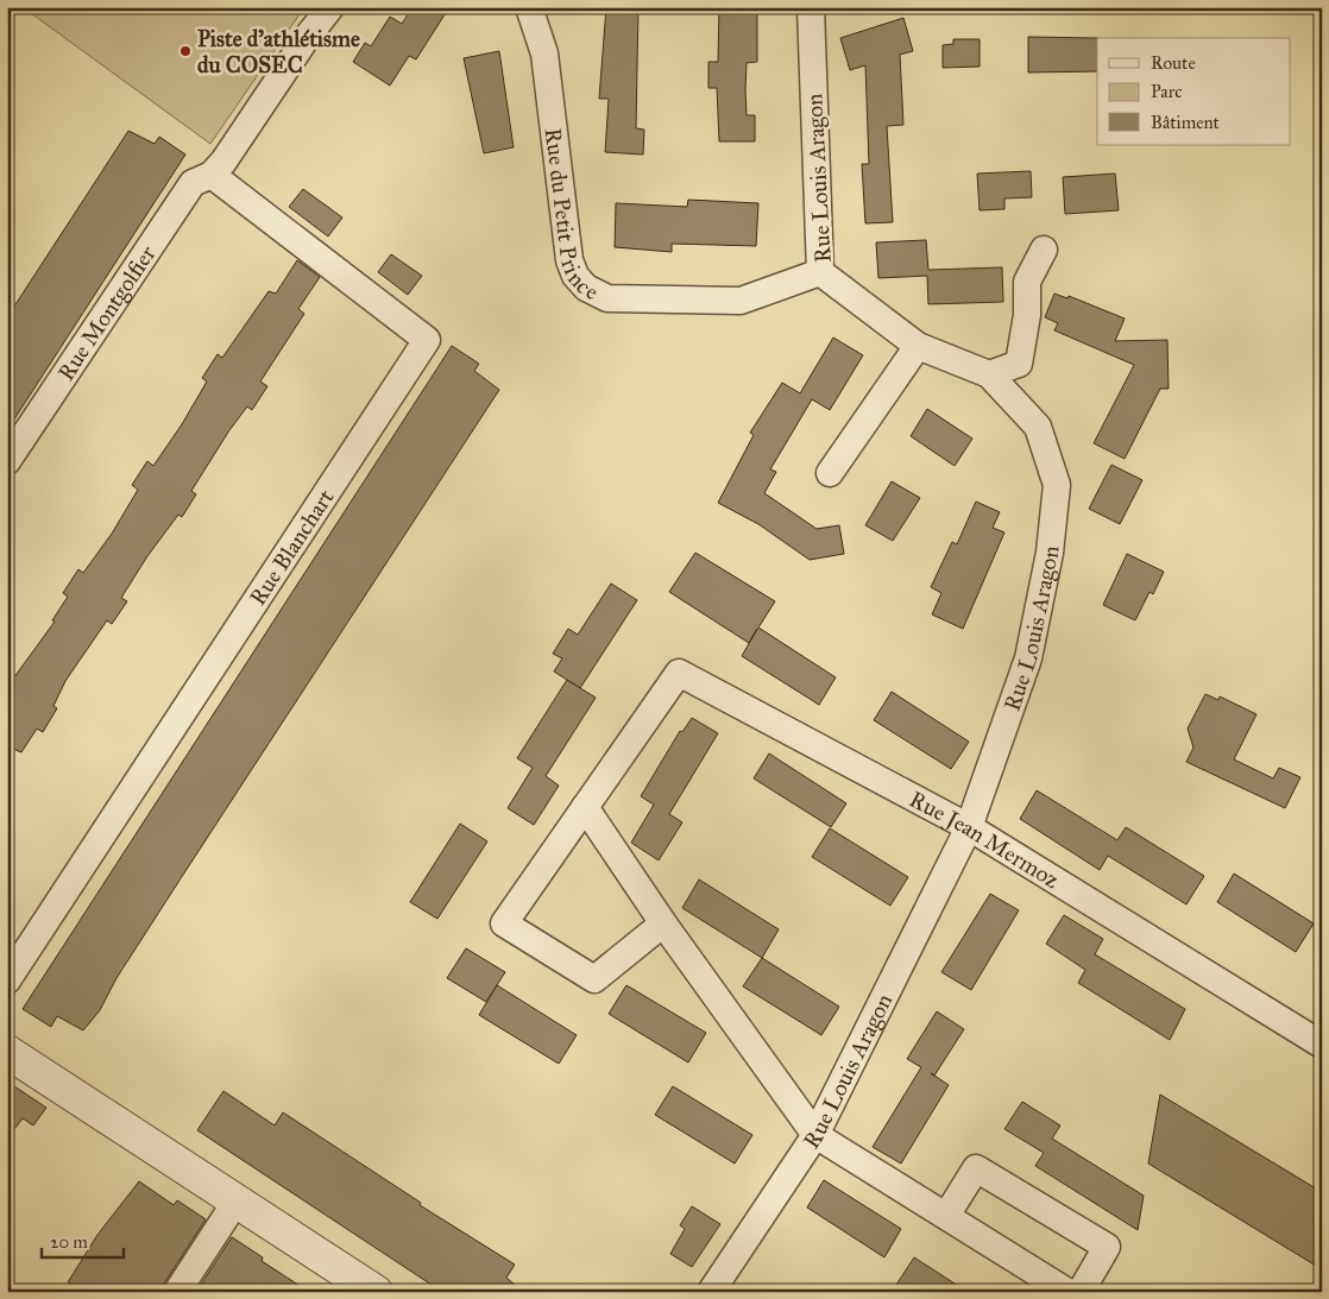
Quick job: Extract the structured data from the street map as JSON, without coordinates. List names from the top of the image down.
{
  "streets": {
    "street": [
      "Rue Louis Aragon",
      "Rue du Petit Prince",
      "Rue Montgolfier",
      "Rue Blanchart",
      "Rue Jean Mermoz"
    ]
  },
  "crossings": [
    ["Rue Louis Aragon", "Rue du Petit Prince"],
    ["Rue Louis Aragon", "Rue Jean Mermoz"],
    ["Rue Montgolfier", "Rue Blanchart"]
  ],
  "places": ["Piste d'athlétisme du COSEC"],
  "legend": ["Route", "Parc", "Bâtiment"],
  "scale_bar": "20 m"
}
